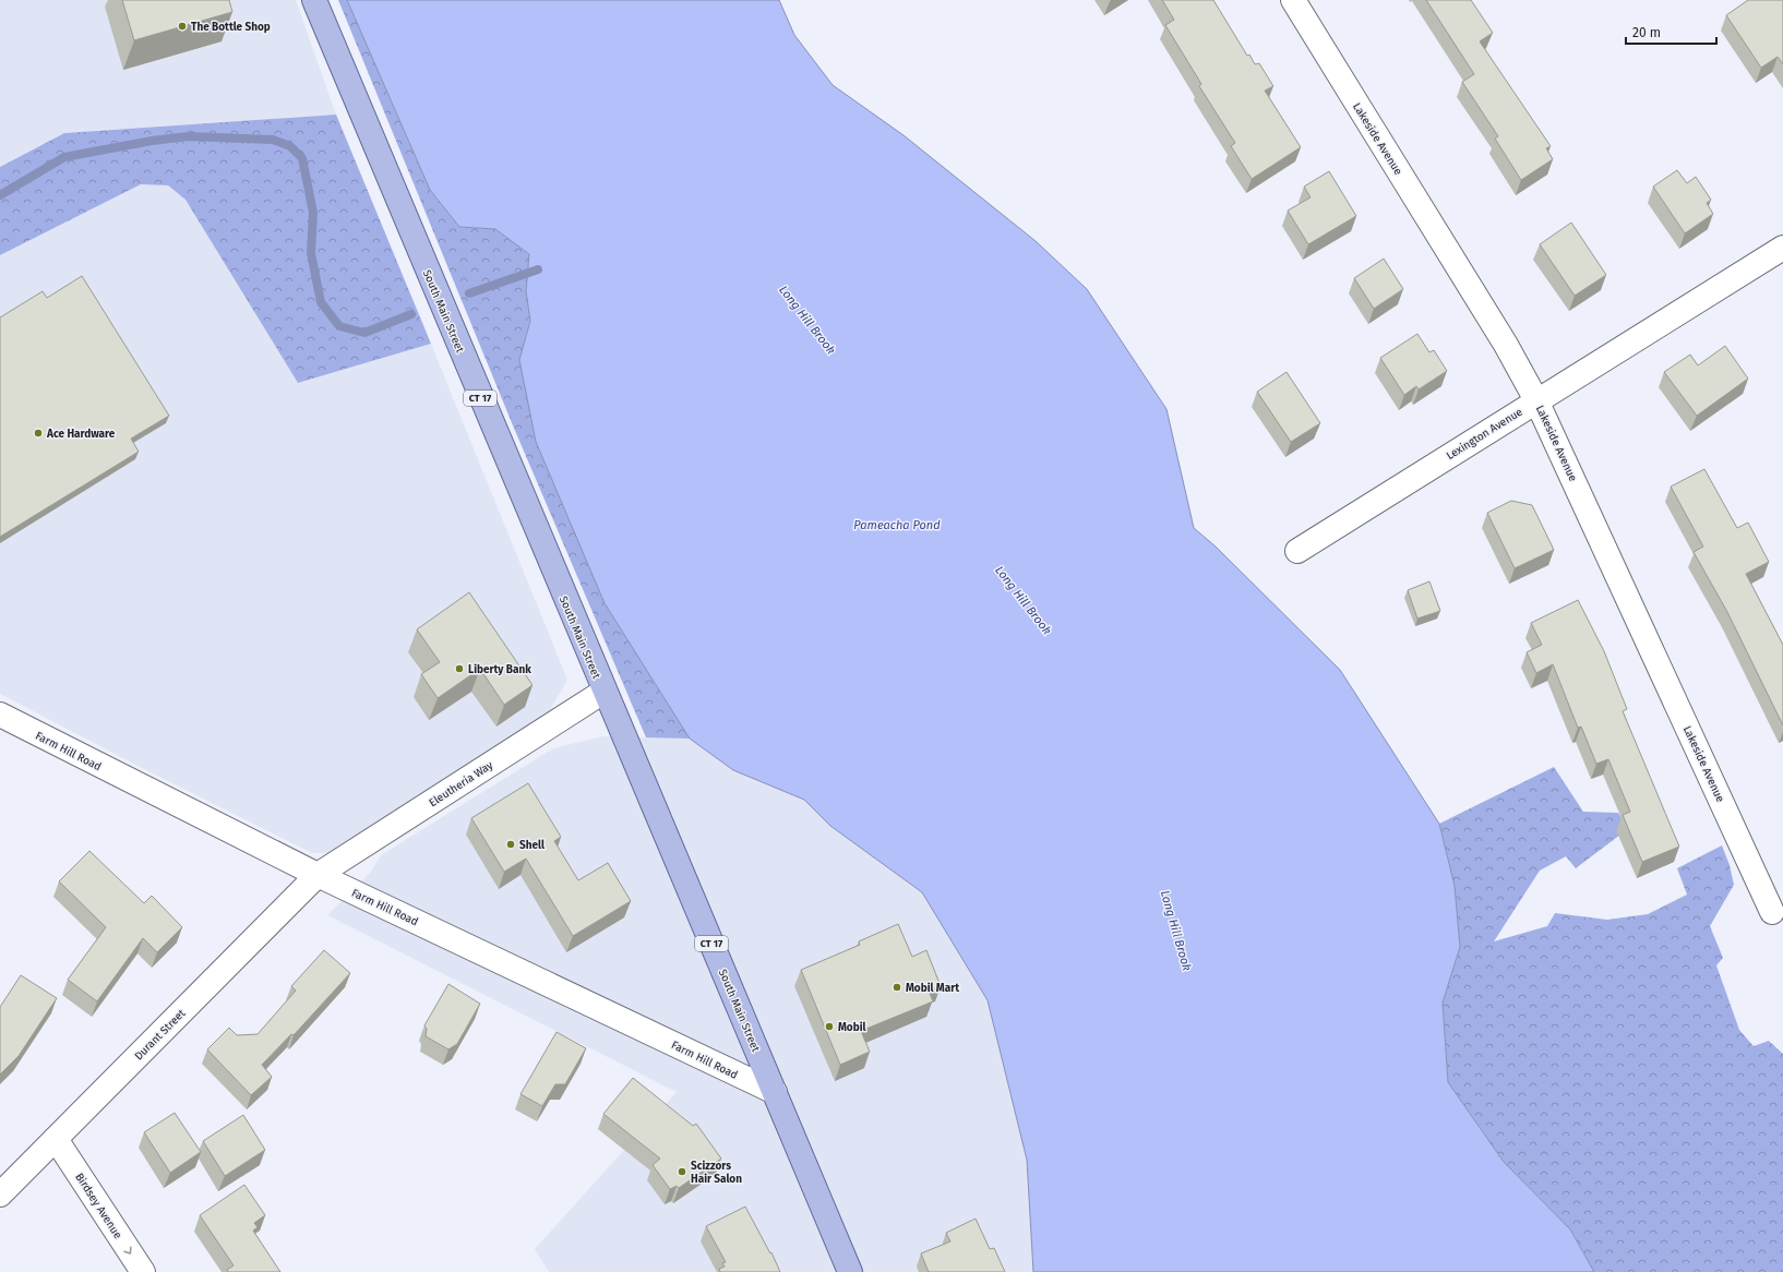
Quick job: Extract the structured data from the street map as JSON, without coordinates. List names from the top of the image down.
{
  "streets": {
    "main road": ["South Main Street", "CT 17"],
    "street": [
      "Lakeside Avenue",
      "Lexington Avenue",
      "Farm Hill Road",
      "Eleutheria Way",
      "Durant Street",
      "Birdsey Avenue"
    ]
  },
  "crossings": [
    ["Lakeside Avenue", "Lexington Avenue"],
    ["South Main Street", "Farm Hill Road"],
    ["South Main Street", "Eleutheria Way"],
    ["Farm Hill Road", "Eleutheria Way"],
    ["Farm Hill Road", "Durant Street"],
    ["Eleutheria Way", "Durant Street"],
    ["Durant Street", "Birdsey Avenue"]
  ],
  "one_way": ["Birdsey Avenue"],
  "water": ["Long Hill Brook", "Pameacha Pond"],
  "places": [
    "The Bottle Shop",
    "Ace Hardware",
    "Liberty Bank",
    "Shell",
    "Mobil Mart",
    "Mobil",
    "Scizzors Hair Salon"
  ],
  "scale_bar": "20 m"
}
